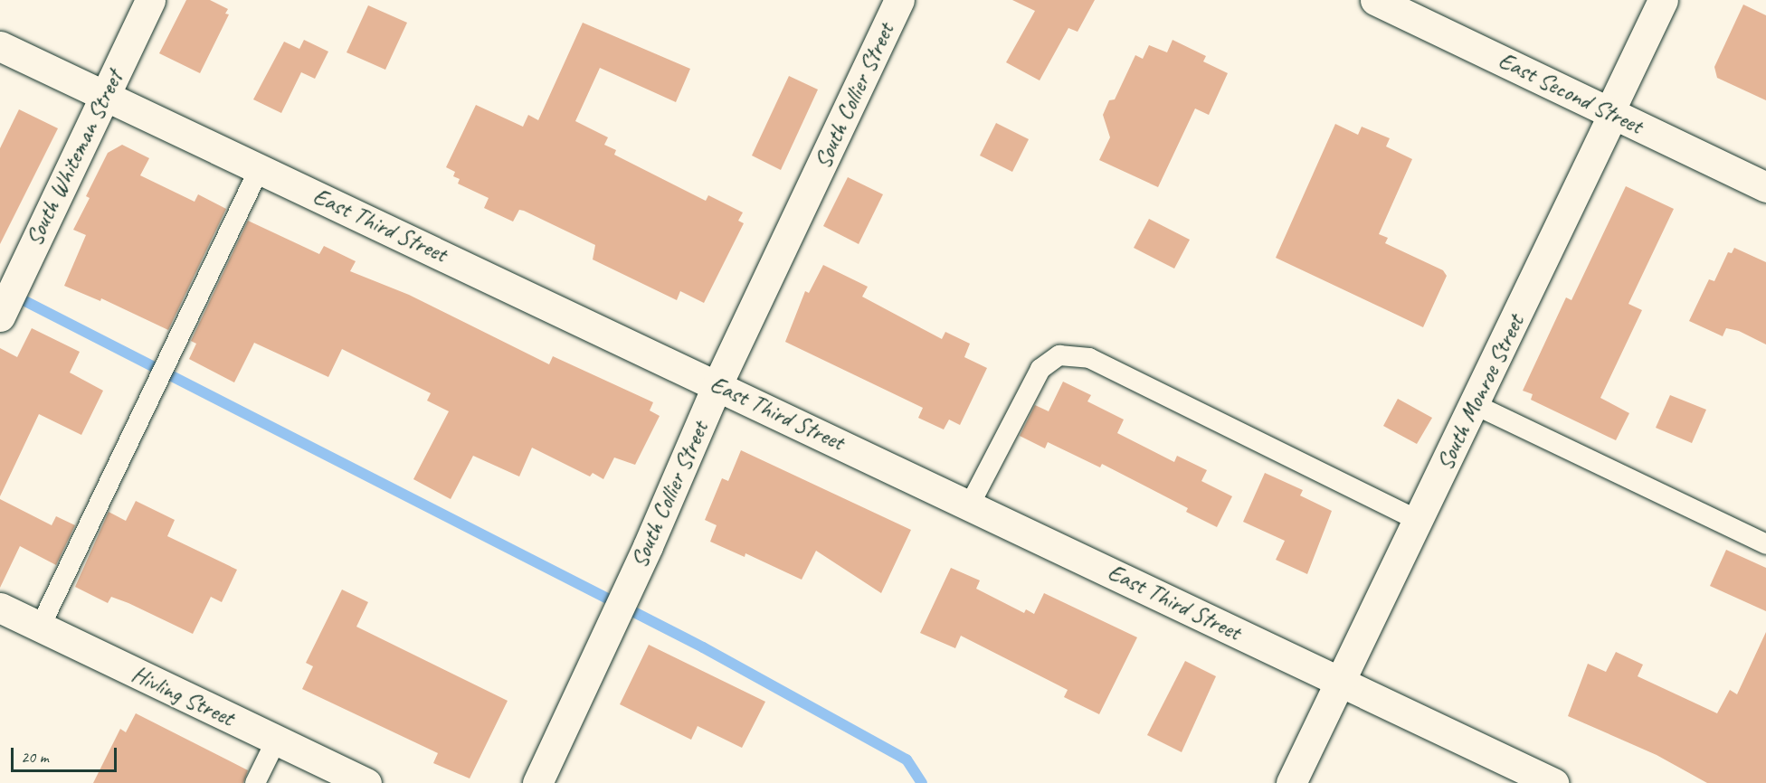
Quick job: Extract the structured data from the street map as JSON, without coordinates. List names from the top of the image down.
{
  "streets": {
    "street": [
      "East Second Street",
      "South Collier Street",
      "South Whiteman Street",
      "East Third Street",
      "South Monroe Street",
      "Hivling Street"
    ]
  },
  "crossings": [
    ["East Second Street", "South Monroe Street"],
    ["South Collier Street", "East Third Street"],
    ["South Whiteman Street", "East Third Street"],
    ["East Third Street", "South Monroe Street"]
  ],
  "scale_bar": "20 m"
}
